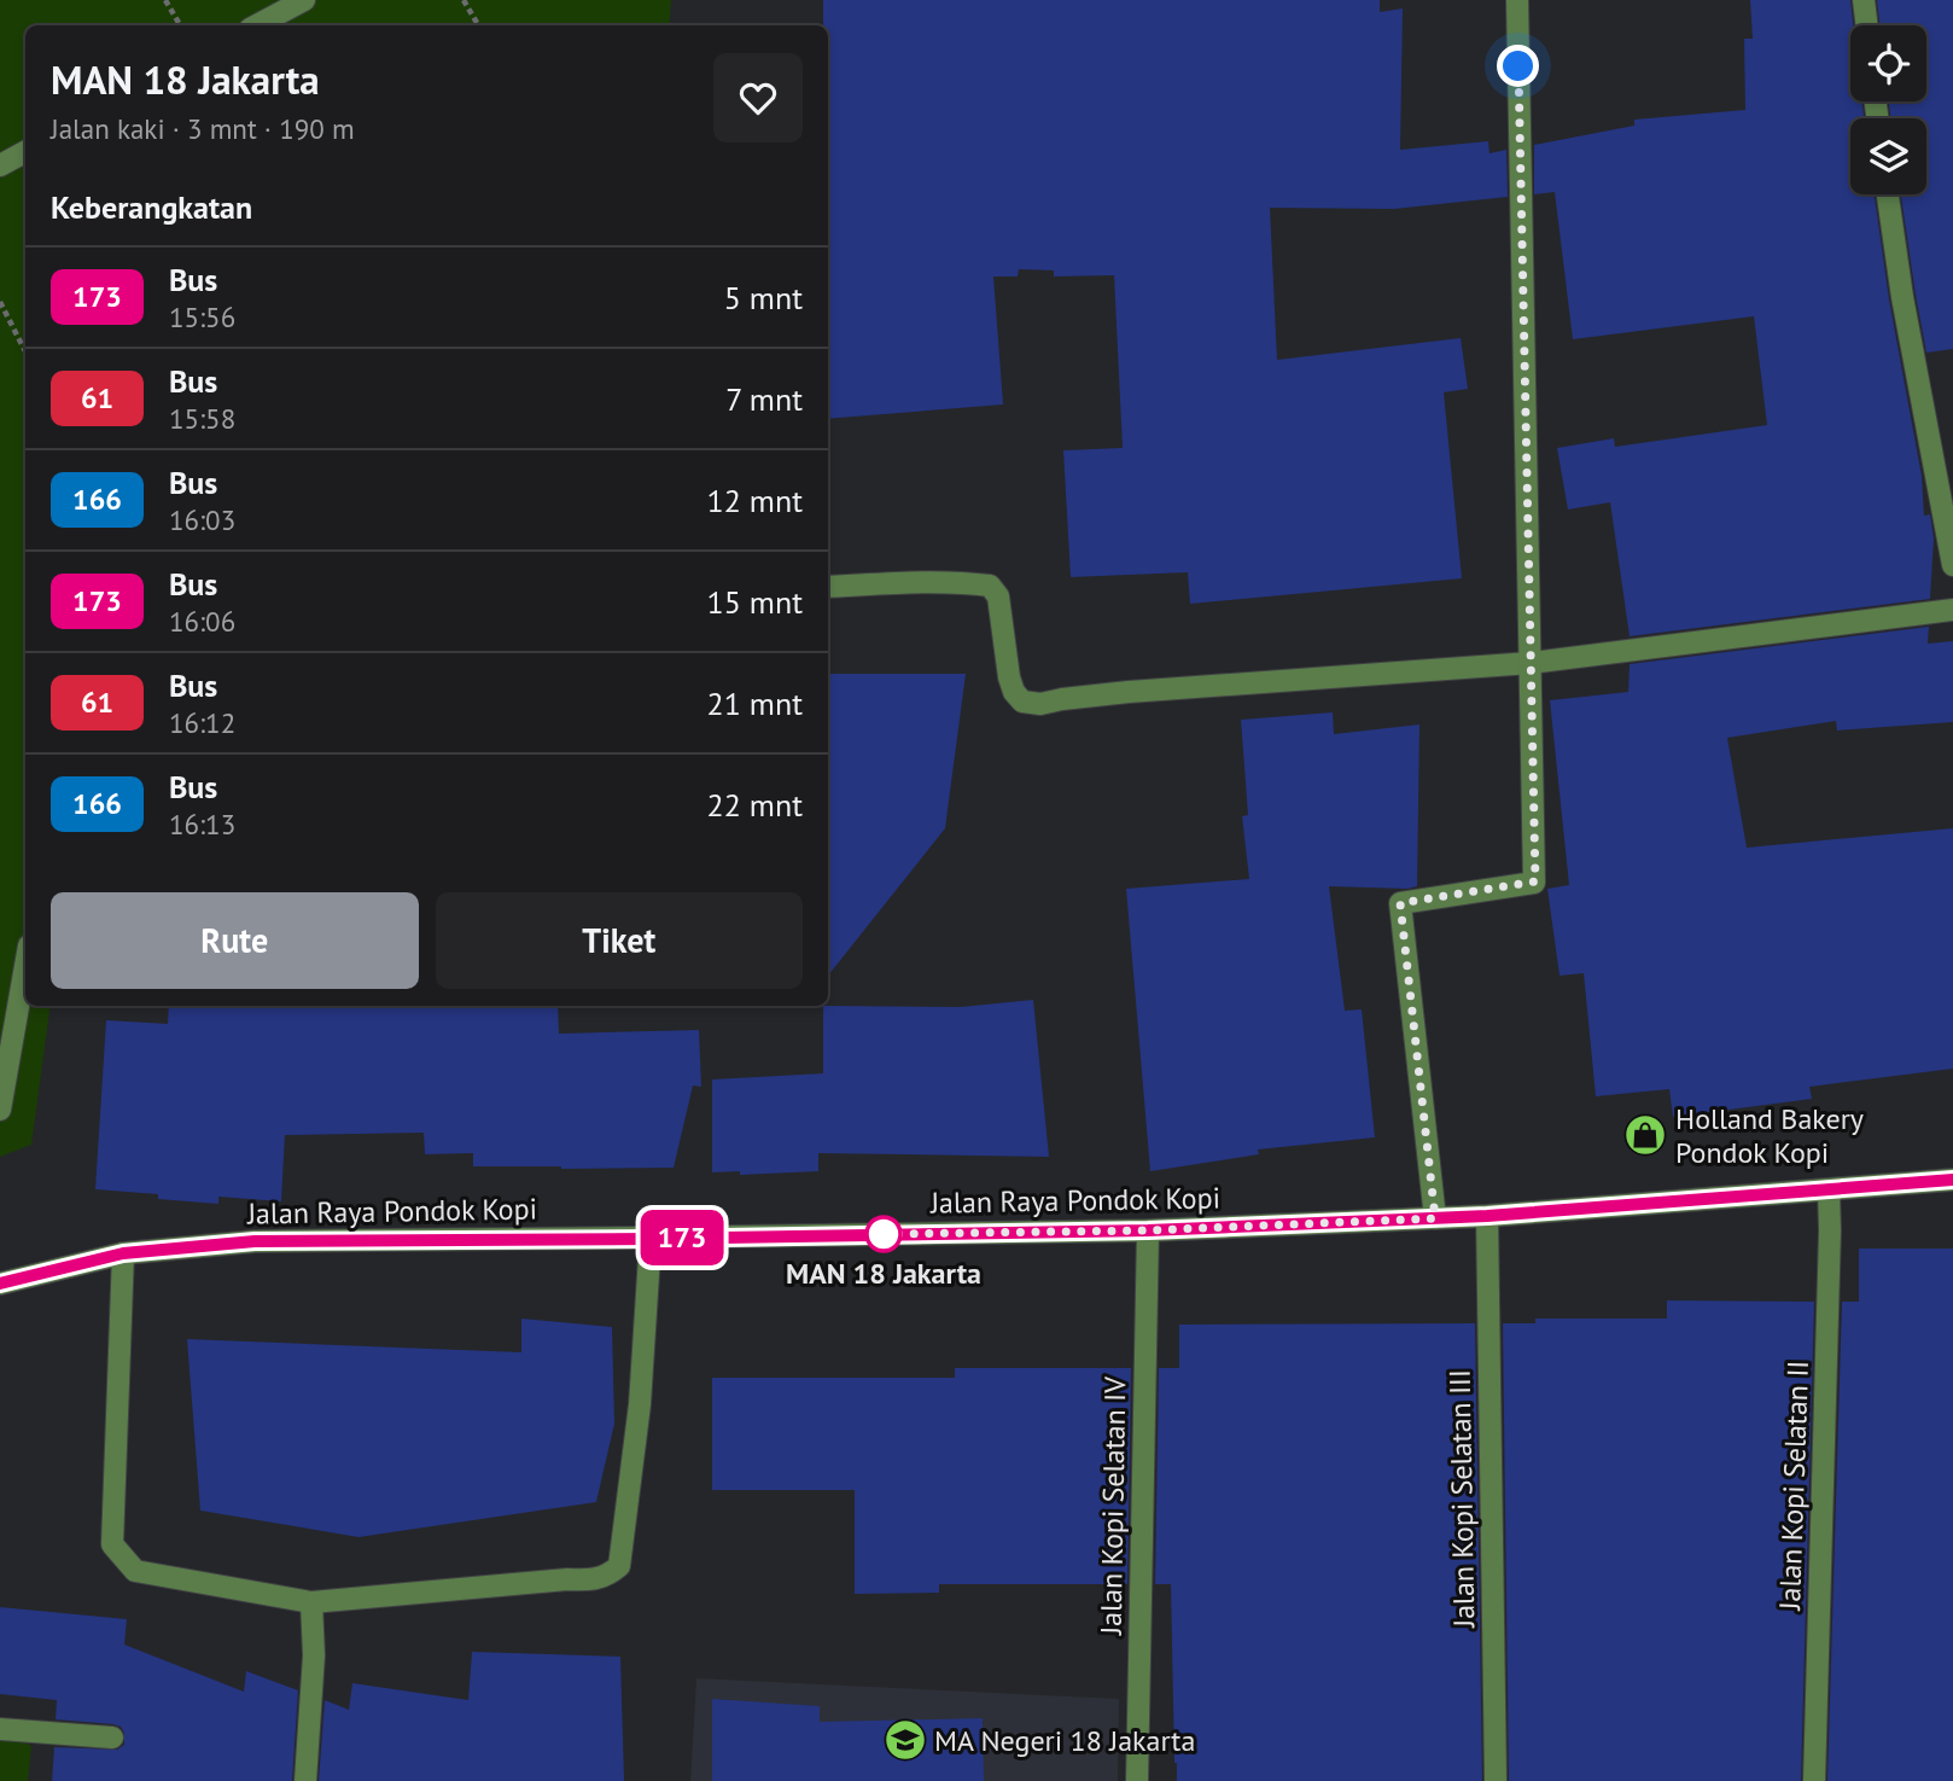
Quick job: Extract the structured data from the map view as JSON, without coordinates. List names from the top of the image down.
{
  "streets": {
    "street": [
      "Jalan Raya Pondok Kopi",
      "Jalan Kopi Selatan II",
      "Jalan Kopi Selatan III",
      "Jalan Kopi Selatan IV"
    ]
  },
  "crossings": [
    ["Jalan Raya Pondok Kopi", "Jalan Kopi Selatan II"],
    ["Jalan Raya Pondok Kopi", "Jalan Kopi Selatan III"],
    ["Jalan Raya Pondok Kopi", "Jalan Kopi Selatan IV"]
  ],
  "places": {
    "shop": ["Holland Bakery Pondok Kopi"],
    "other": ["MAN 18 Jakarta"],
    "school or university": ["MA Negeri 18 Jakarta"]
  },
  "lines": ["bus line 173"],
  "page": {
    "on_map": "173",
    "heading": [
      ["MAN 18 Jakarta", "Jalan kaki · 3 mnt · 190 m"],
      "Keberangkatan"
    ],
    "list": [
      {
        "mark": "173",
        "name": "Bus",
        "note": "15:56",
        "value": "5 mnt"
      },
      {
        "mark": "61",
        "name": "Bus",
        "note": "15:58",
        "value": "7 mnt"
      },
      {
        "mark": "166",
        "name": "Bus",
        "note": "16:03",
        "value": "12 mnt"
      },
      {
        "mark": "173",
        "name": "Bus",
        "note": "16:06",
        "value": "15 mnt"
      },
      {
        "mark": "61",
        "name": "Bus",
        "note": "16:12",
        "value": "21 mnt"
      },
      {
        "mark": "166",
        "name": "Bus",
        "note": "16:13",
        "value": "22 mnt"
      }
    ],
    "buttons": ["Rute", "Tiket"]
  }
}
